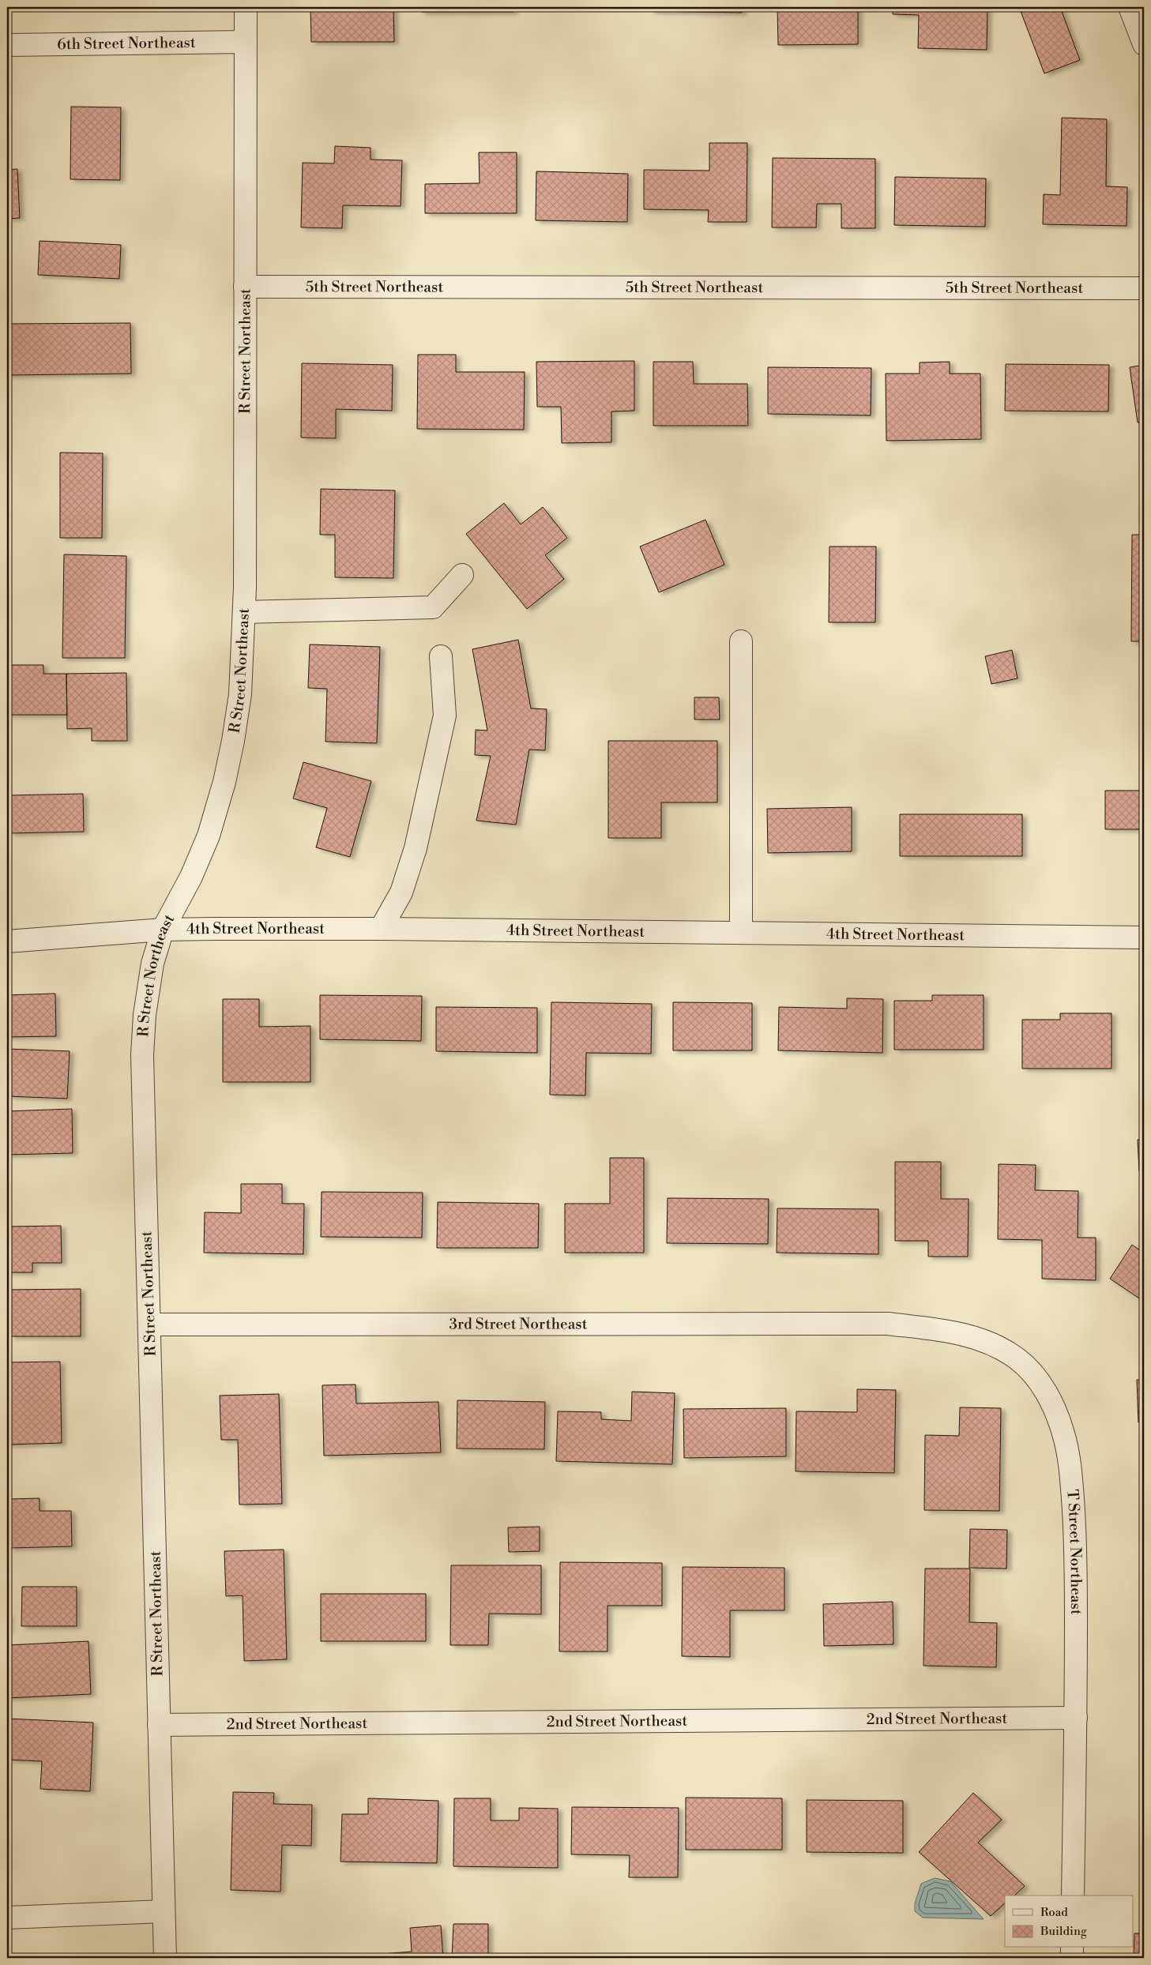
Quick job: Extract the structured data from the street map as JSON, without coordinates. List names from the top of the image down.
{
  "streets": {
    "street": [
      "6th Street Northeast",
      "5th Street Northeast",
      "R Street Northeast",
      "4th Street Northeast",
      "3rd Street Northeast",
      "T Street Northeast",
      "2nd Street Northeast"
    ]
  },
  "crossings": [
    ["6th Street Northeast", "R Street Northeast"],
    ["5th Street Northeast", "R Street Northeast"],
    ["R Street Northeast", "4th Street Northeast"],
    ["R Street Northeast", "3rd Street Northeast"],
    ["R Street Northeast", "2nd Street Northeast"],
    ["3rd Street Northeast", "T Street Northeast"],
    ["T Street Northeast", "2nd Street Northeast"]
  ],
  "legend": ["Road", "Building"]
}
